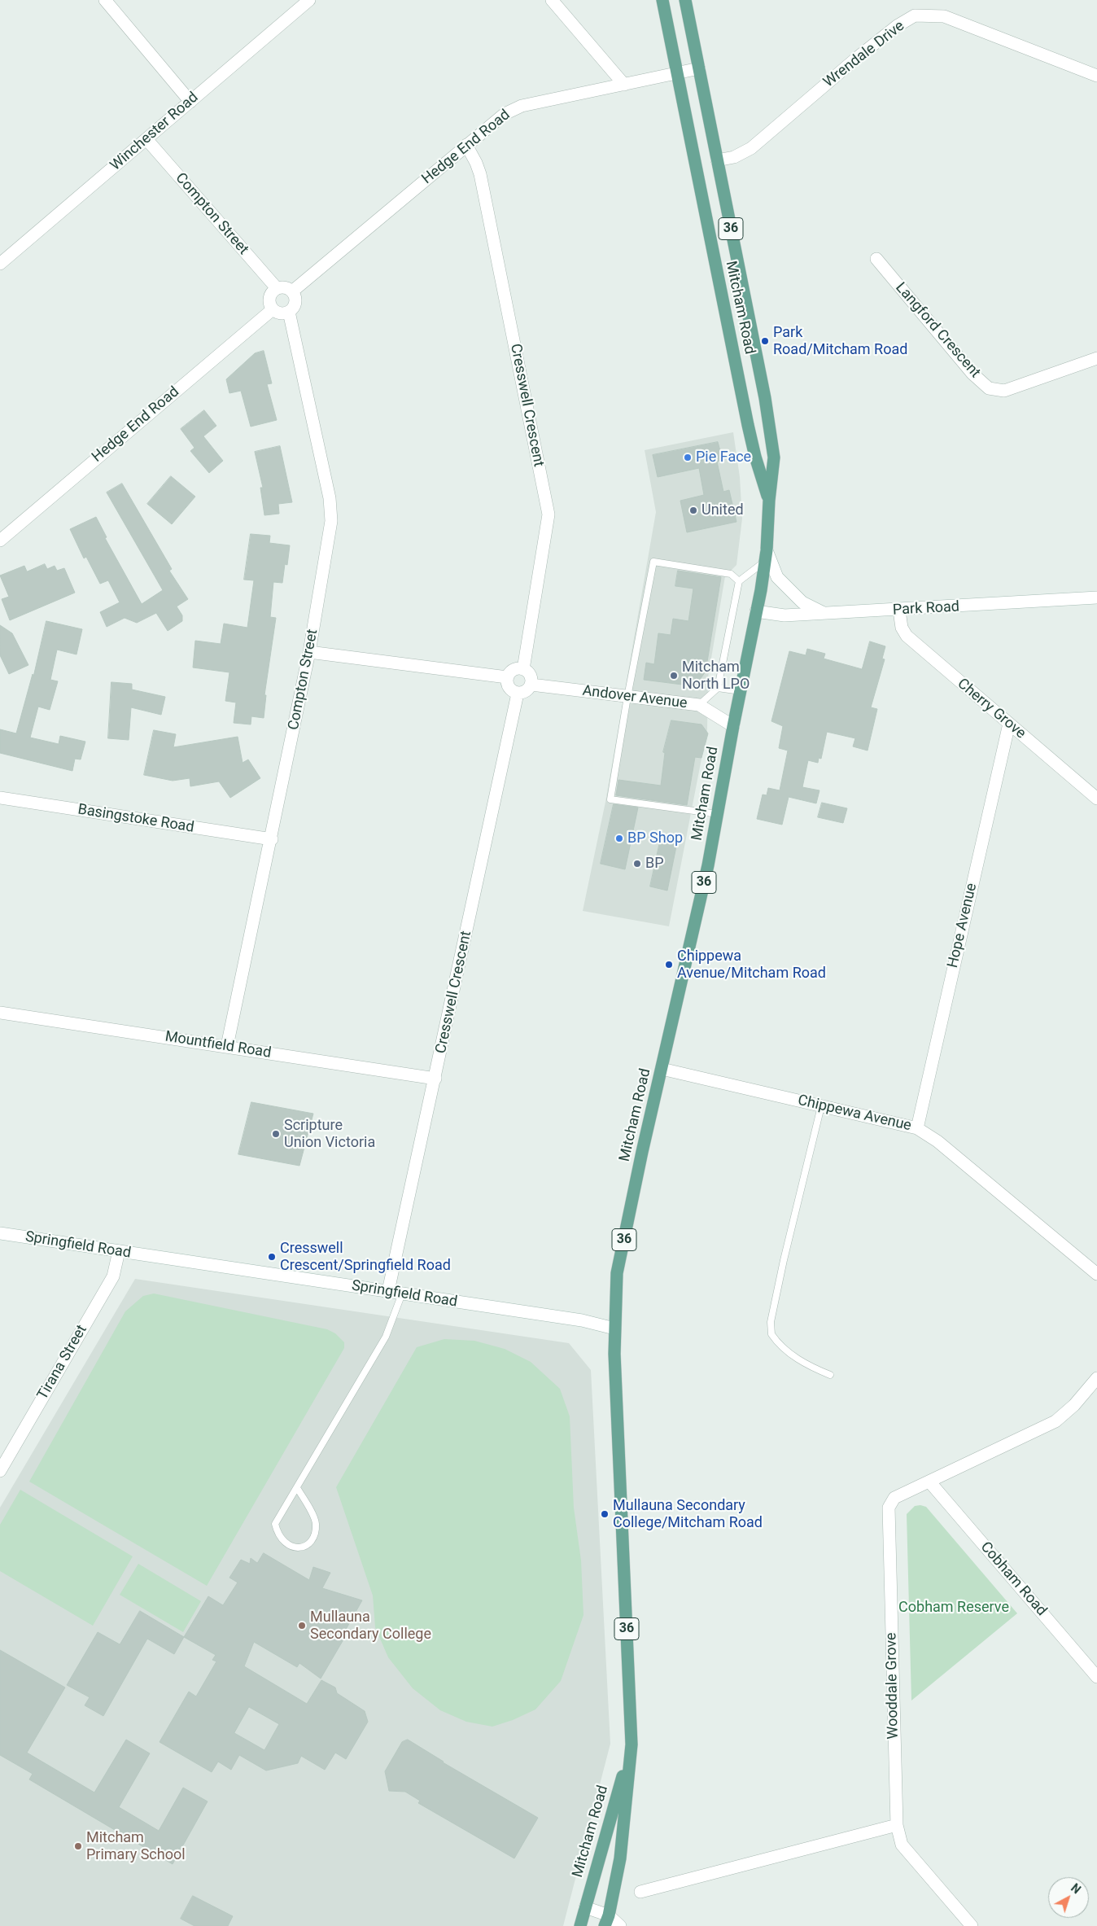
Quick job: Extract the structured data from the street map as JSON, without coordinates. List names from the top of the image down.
{
  "streets": {
    "main road": ["36", "Mitcham Road"],
    "street": [
      "Wrendale Drive",
      "Winchester Road",
      "Hedge End Road",
      "Compton Street",
      "Langford Crescent",
      "Cresswell Crescent",
      "Park Road",
      "Andover Avenue",
      "Cherry Grove",
      "Basingstoke Road",
      "Hope Avenue",
      "Mountfield Road",
      "Chippewa Avenue",
      "Springfield Road",
      "Tirana Street",
      "Cobham Road",
      "Wooddale Grove"
    ]
  },
  "crossings": [
    ["Wrendale Drive", "Mitcham Road"],
    ["Winchester Road", "Compton Street"],
    ["Hedge End Road", "Compton Street"],
    ["Hedge End Road", "Mitcham Road"],
    ["Hedge End Road", "Cresswell Crescent"],
    ["Compton Street", "Basingstoke Road"],
    ["Compton Street", "Mountfield Road"],
    ["Mitcham Road", "Park Road"],
    ["Mitcham Road", "Andover Avenue"],
    ["Mitcham Road", "Chippewa Avenue"],
    ["Mitcham Road", "Springfield Road"],
    ["Cresswell Crescent", "Andover Avenue"],
    ["Cresswell Crescent", "Mountfield Road"],
    ["Cresswell Crescent", "Springfield Road"],
    ["Park Road", "Cherry Grove"],
    ["Cherry Grove", "Hope Avenue"],
    ["Hope Avenue", "Chippewa Avenue"],
    ["Springfield Road", "Tirana Street"],
    ["Cobham Road", "Wooddale Grove"]
  ],
  "parks": ["Cobham Reserve"],
  "places": [
    "Park Road/Mitcham Road",
    "Pie Face",
    "United",
    "Mitcham North LPO",
    "BP Shop",
    "BP",
    "Chippewa Avenue/Mitcham Road",
    "Scripture Union Victoria",
    "Cresswell Crescent/Springfield Road",
    "Mullauna Secondary College/Mitcham Road",
    "Mullauna Secondary College",
    "Mitcham Primary School"
  ],
  "north": "top right"
}
